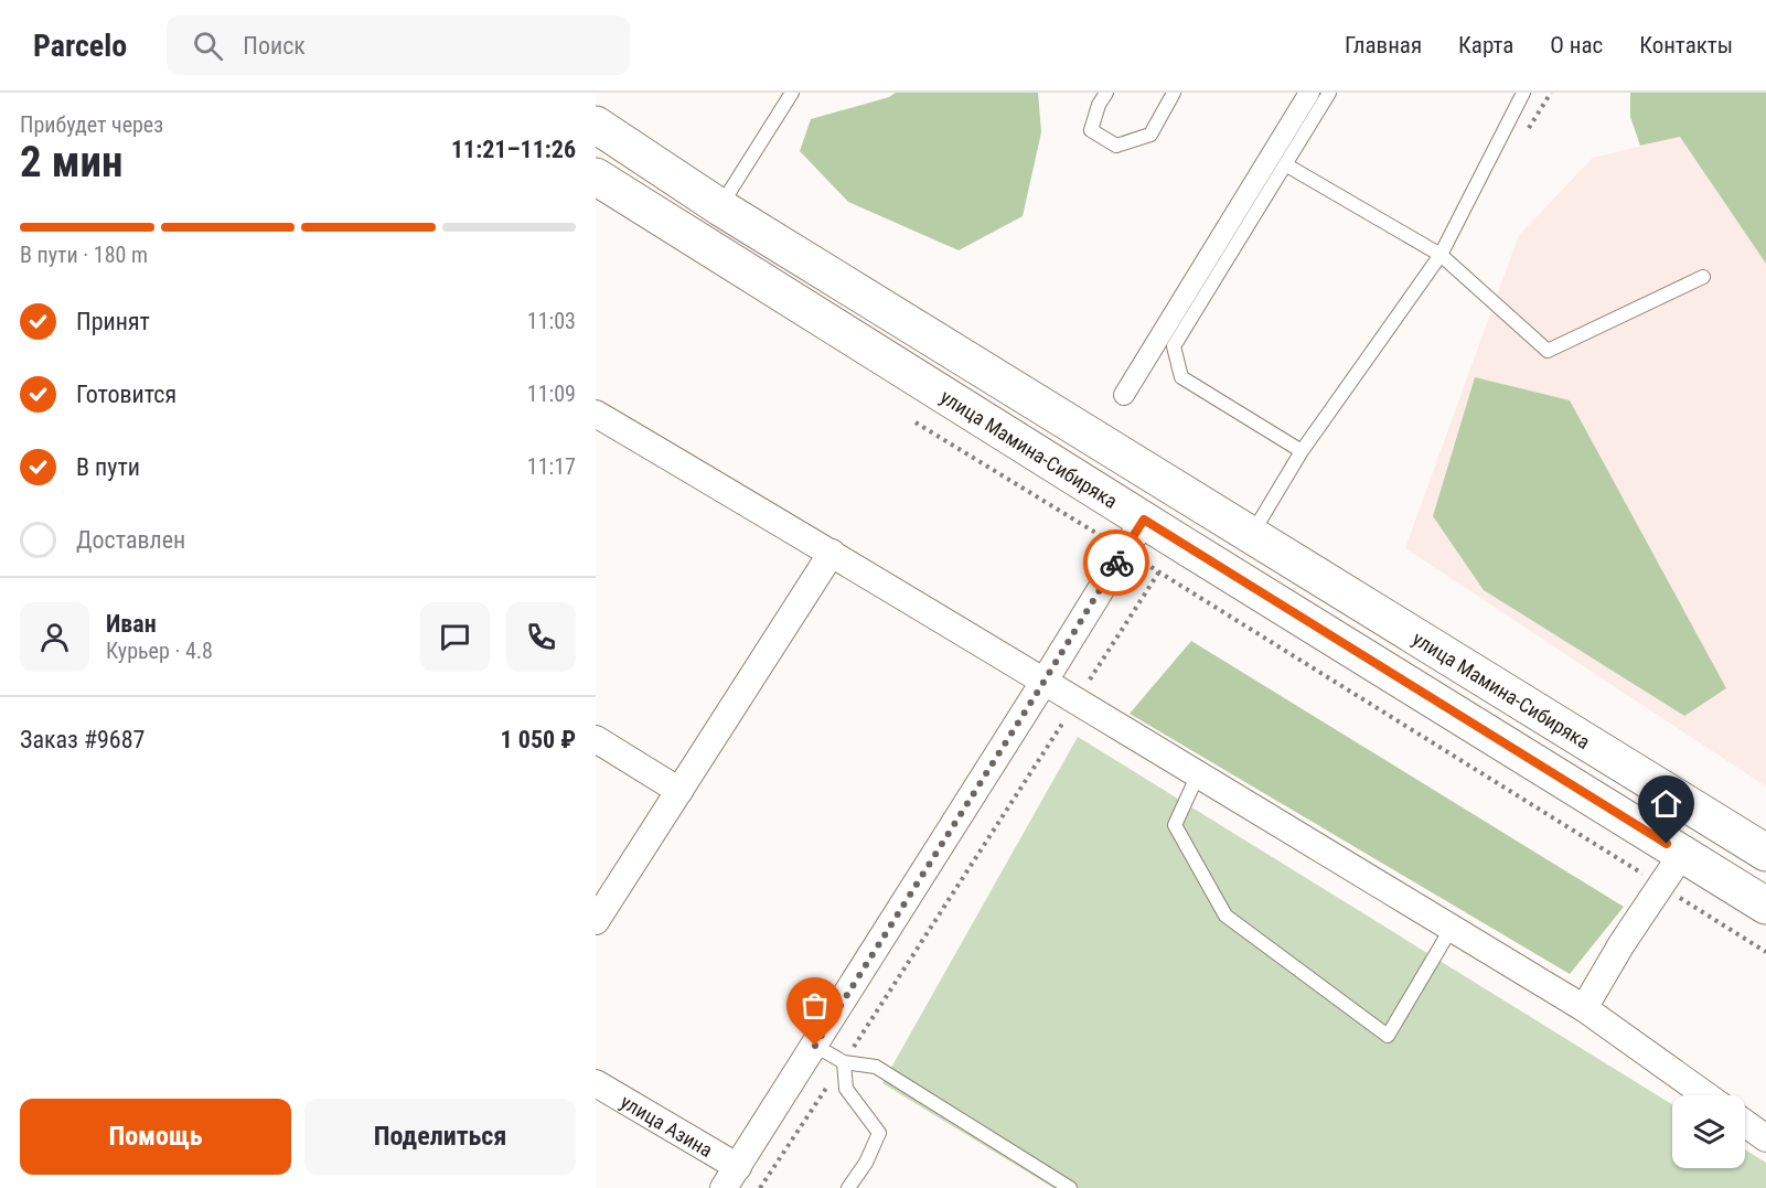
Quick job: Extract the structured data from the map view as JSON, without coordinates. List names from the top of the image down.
{
  "streets": {
    "main road": ["улица Мамина-Сибиряка"],
    "street": ["улица Азина"]
  },
  "page": {
    "header": "Parcelo",
    "search": "Поиск",
    "nav": [
      "Главная",
      "Карта",
      "О нас",
      "Контакты"
    ],
    "heading": ["2 мин", "Прибудет через", "11:21–11:26"],
    "panel": [
      "Иван",
      "Курьер · 4.8",
      "Заказ #9687",
      "1 050 ₽"
    ],
    "bar": "В пути · 180 m",
    "list": [
      ["Принят", "11:03"],
      ["Готовится", "11:09"],
      ["В пути", "11:17"],
      "Доставлен"
    ],
    "buttons": ["Помощь", "Поделиться"]
  }
}
